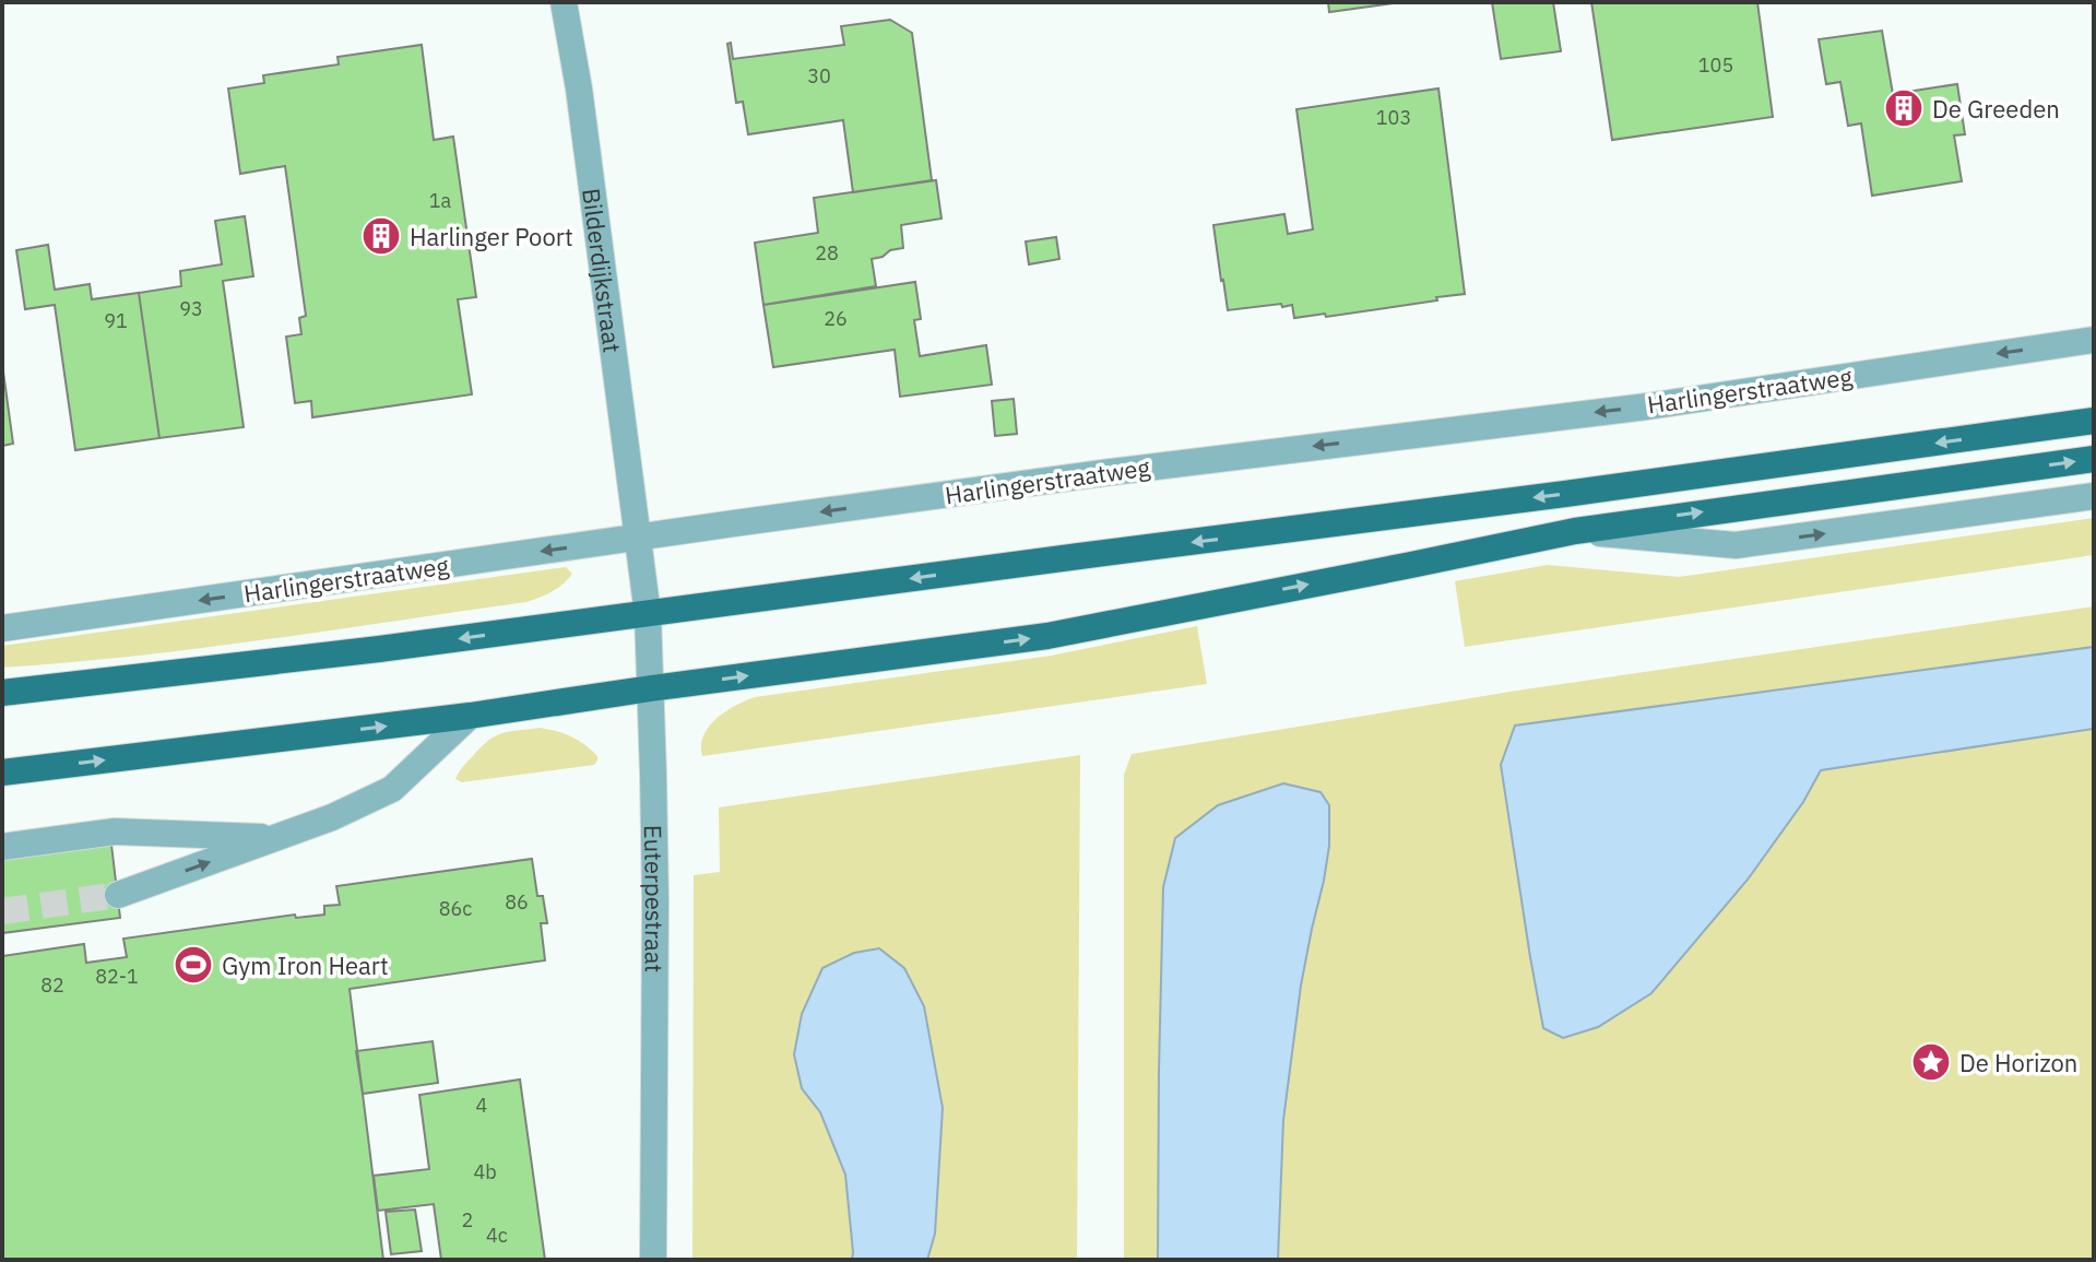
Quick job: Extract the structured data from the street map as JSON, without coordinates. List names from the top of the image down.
{
  "streets": {
    "street": ["Bilderdijkstraat", "Harlingerstraatweg", "Euterpestraat"]
  },
  "crossings": [
    ["Bilderdijkstraat", "Harlingerstraatweg"],
    ["Bilderdijkstraat", "Euterpestraat"],
    ["Harlingerstraatweg", "Euterpestraat"]
  ],
  "places": {
    "building": ["De Greeden", "Harlinger Poort"],
    "sports": ["Gym Iron Heart"],
    "place": ["De Horizon"]
  },
  "house_numbers": [
    "105",
    "30",
    "103",
    "1a",
    "28",
    "93",
    "26",
    "91",
    "86",
    "86c",
    "82-1",
    "82",
    "4",
    "4b",
    "2",
    "4c"
  ]
}
